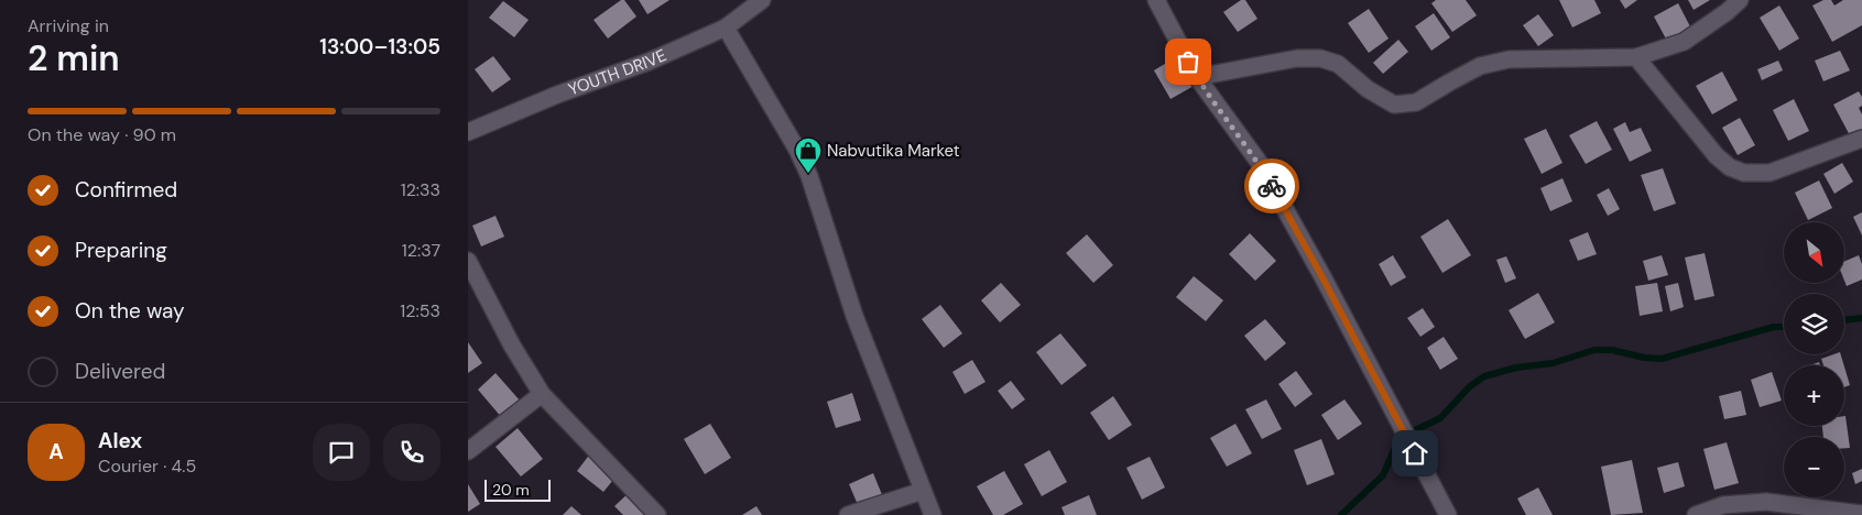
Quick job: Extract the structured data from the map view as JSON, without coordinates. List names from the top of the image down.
{
  "streets": {
    "street": ["YOUTH DRIVE"]
  },
  "places": {
    "shop": ["Nabvutika Market"]
  },
  "scale_bar": "20 m",
  "north": "bottom right",
  "page": {
    "heading": ["2 min", "Arriving in", "13:00–13:05"],
    "panel": ["Alex", "Courier · 4.5"],
    "bar": "On the way · 90 m",
    "list": [
      ["Confirmed", "12:33"],
      ["Preparing", "12:37"],
      ["On the way", "12:53"],
      "Delivered"
    ],
    "map_buttons": ["+", "−"],
    "round": "A",
    "scale": "20 m"
  }
}
